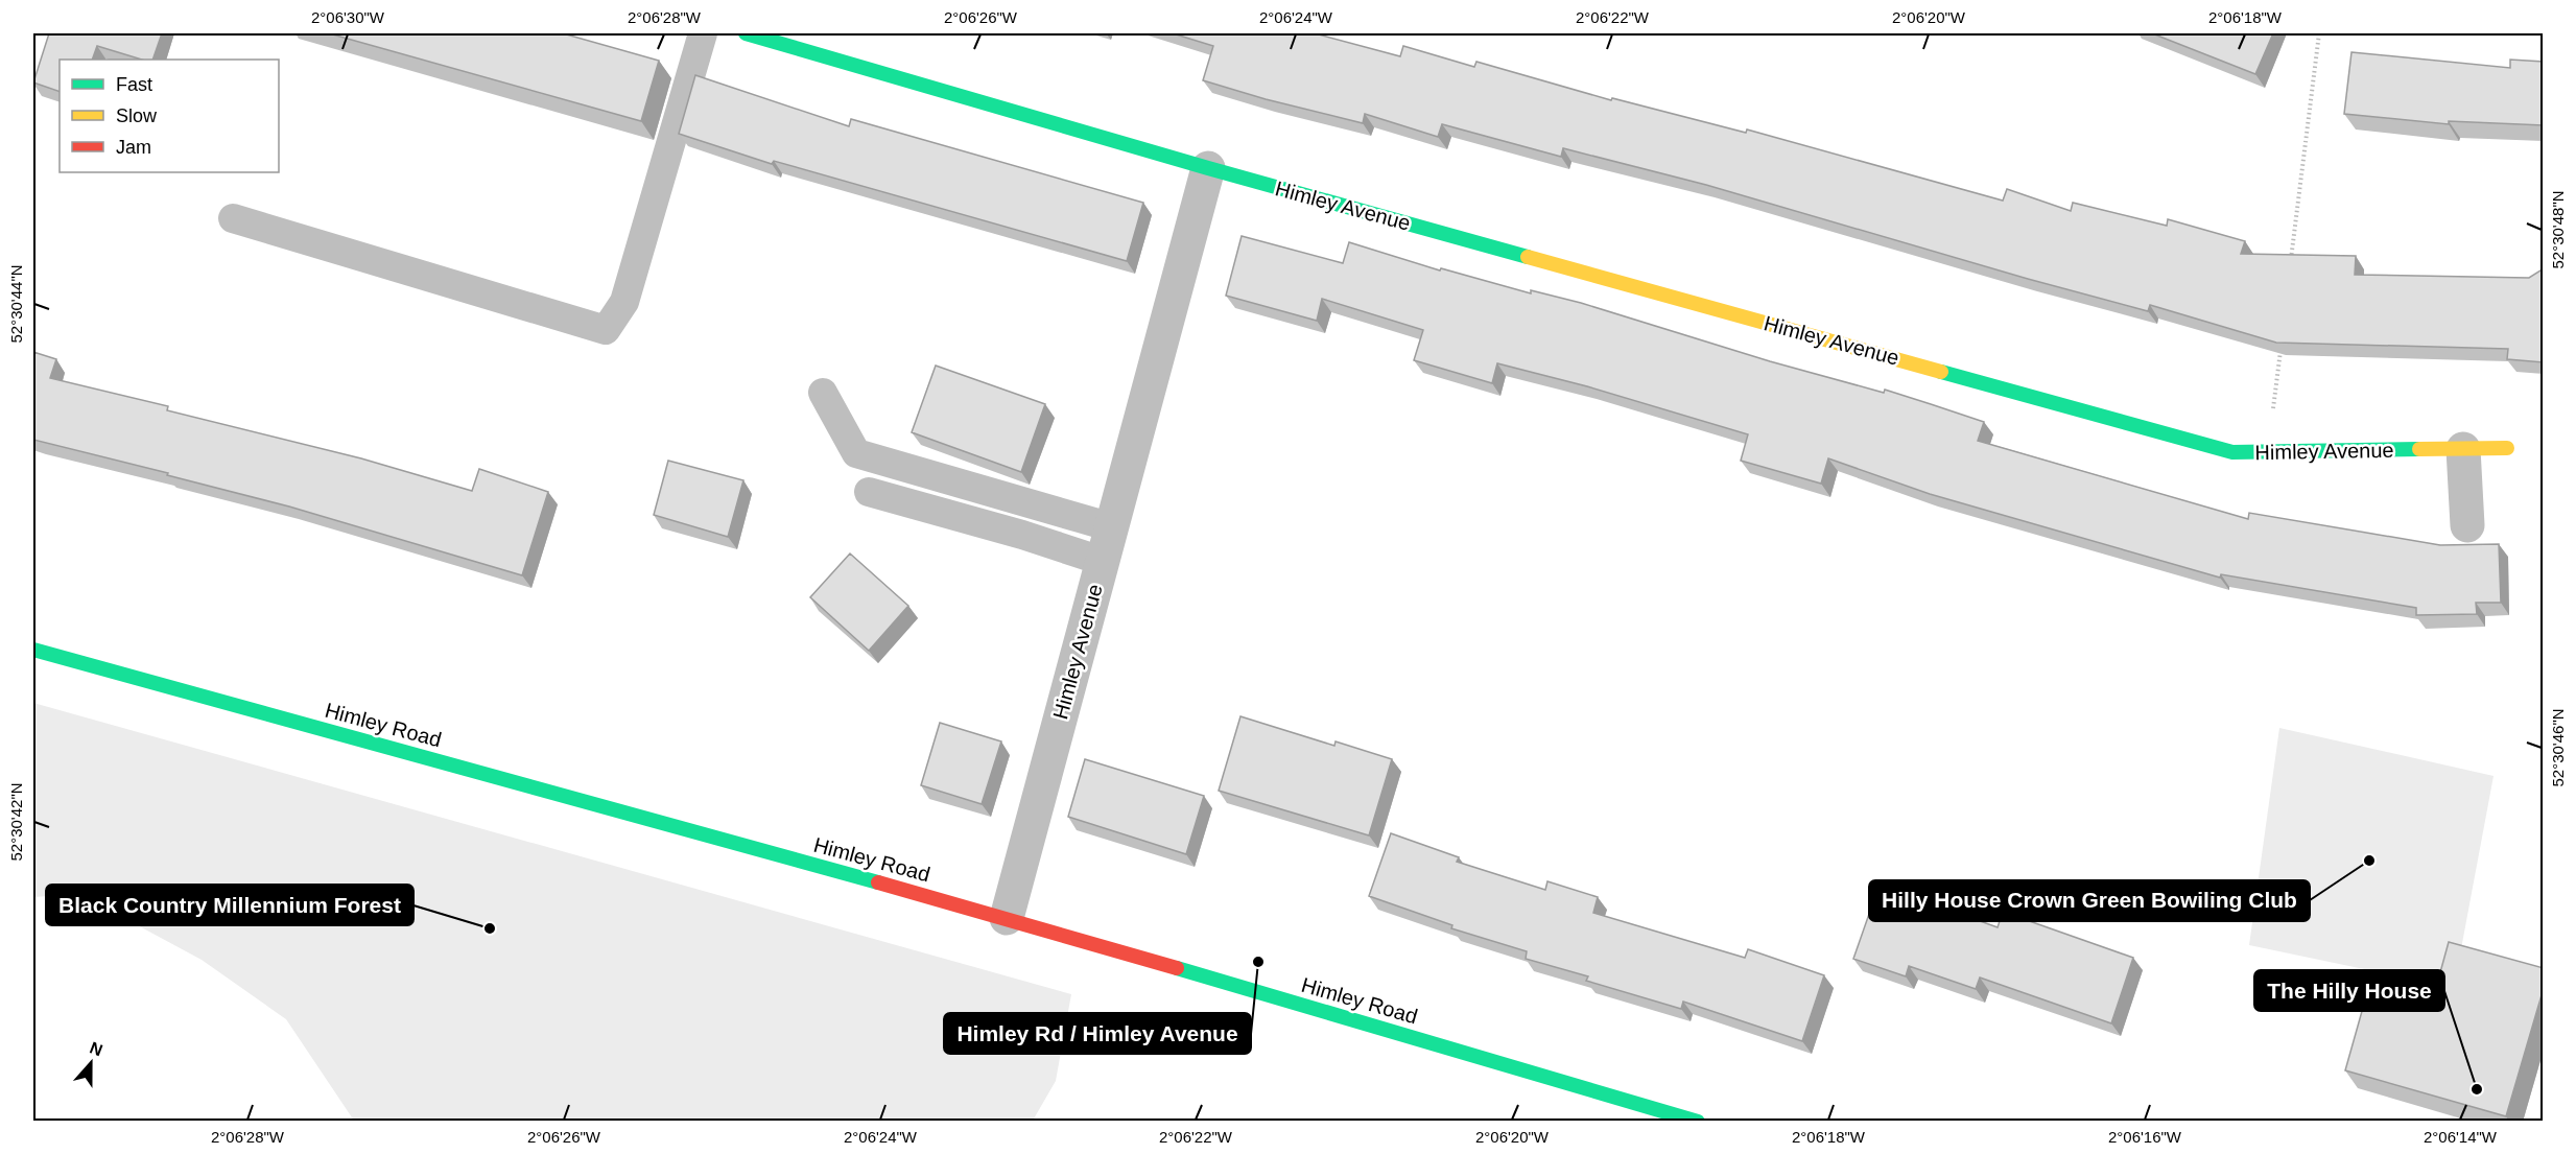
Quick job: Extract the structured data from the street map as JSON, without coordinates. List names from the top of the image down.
{
  "streets": {
    "street": ["Himley Avenue", "Himley Road"]
  },
  "crossings": [
    ["Himley Avenue", "Himley Road"]
  ],
  "places": [
    "Hilly House Crown Green Bowiling Club",
    "Black Country Millennium Forest",
    "Himley Rd / Himley Avenue",
    "The Hilly House"
  ],
  "legend": ["Fast", "Slow", "Jam"],
  "north": "top",
  "coordinates": [
    "2°06'30\"W",
    "2°06'28\"W",
    "2°06'26\"W",
    "2°06'24\"W",
    "2°06'22\"W",
    "2°06'20\"W",
    "2°06'18\"W",
    "52°30'48\"N",
    "52°30'44\"N",
    "52°30'46\"N",
    "52°30'42\"N",
    "2°06'16\"W",
    "2°06'14\"W"
  ]
}
